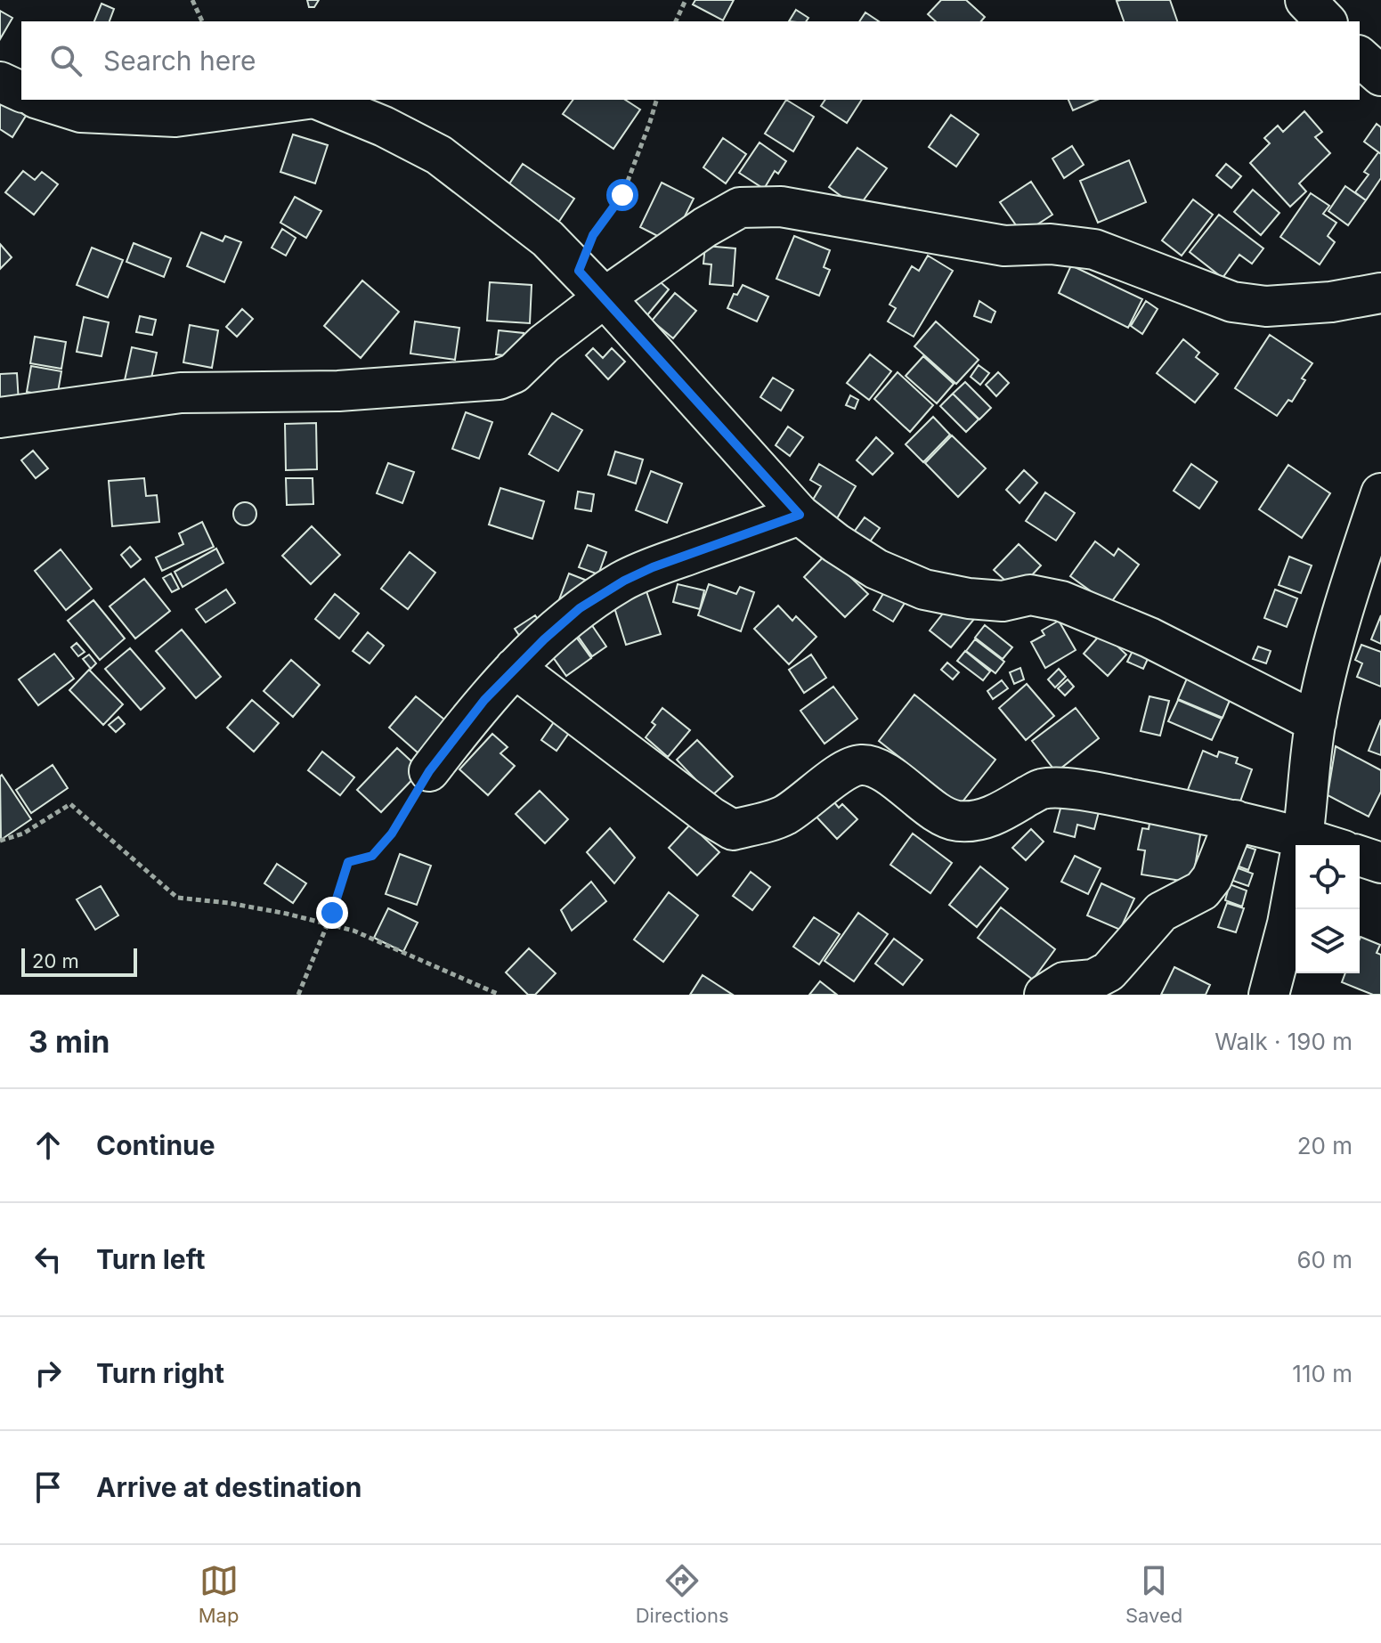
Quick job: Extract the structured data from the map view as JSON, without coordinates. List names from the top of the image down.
{
  "scale_bar": "20 m",
  "page": {
    "search": "Search here",
    "scale": "20 m",
    "heading": ["3 min", "Walk · 190 m"],
    "list": [
      ["Continue", "20 m"],
      ["Turn left", "60 m"],
      ["Turn right", "110 m"],
      "Arrive at destination"
    ],
    "nav": ["Map", "Directions", "Saved"]
  }
}
